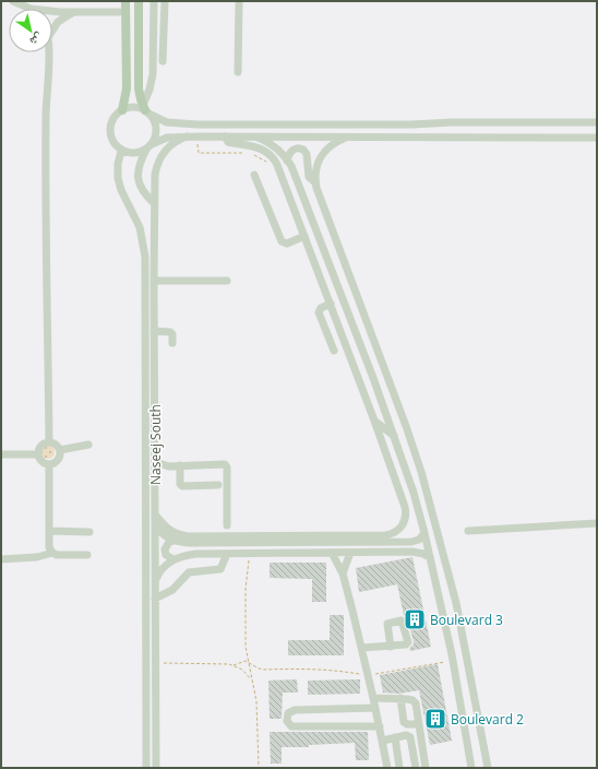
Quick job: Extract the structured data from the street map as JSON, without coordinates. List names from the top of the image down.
{
  "streets": {
    "street": ["Naseej South"]
  },
  "places": {
    "building": ["Boulevard 3", "Boulevard 2"]
  },
  "north": "bottom right"
}
